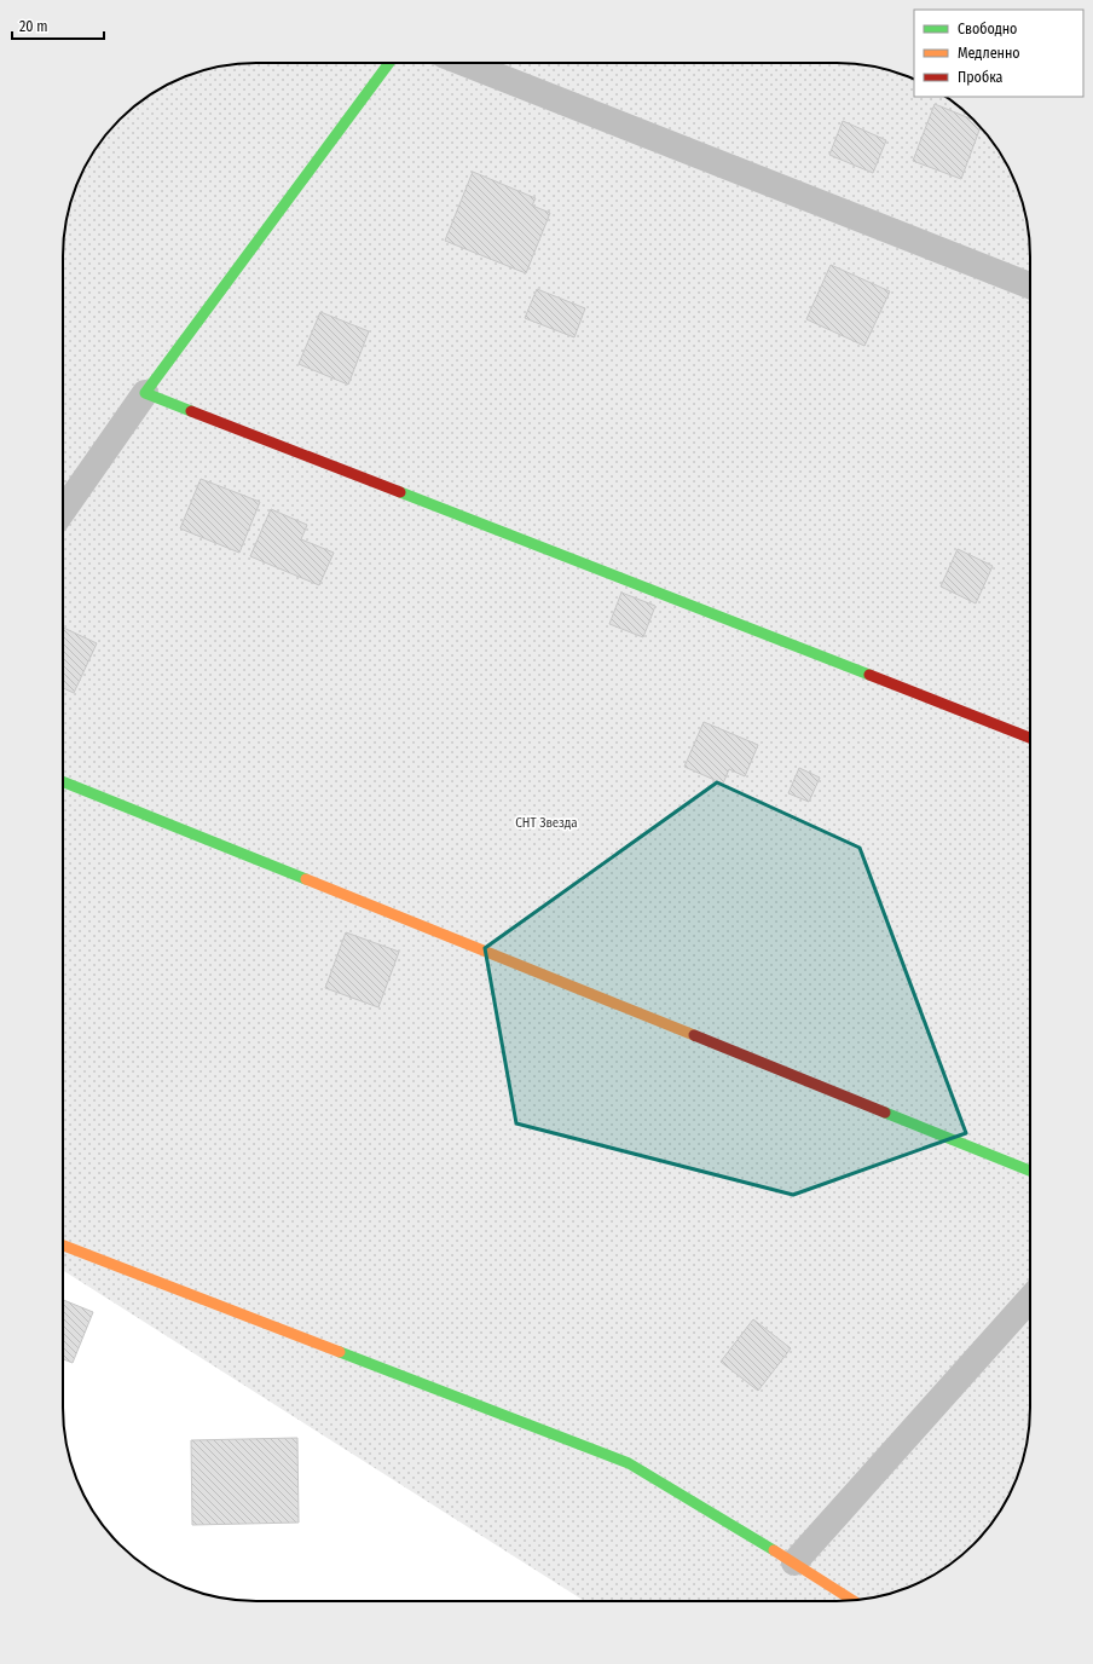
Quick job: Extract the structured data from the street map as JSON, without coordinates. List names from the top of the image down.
{
  "parks": ["СНТ Звезда"],
  "legend": ["Свободно", "Медленно", "Пробка"],
  "scale_bar": "20 m"
}
